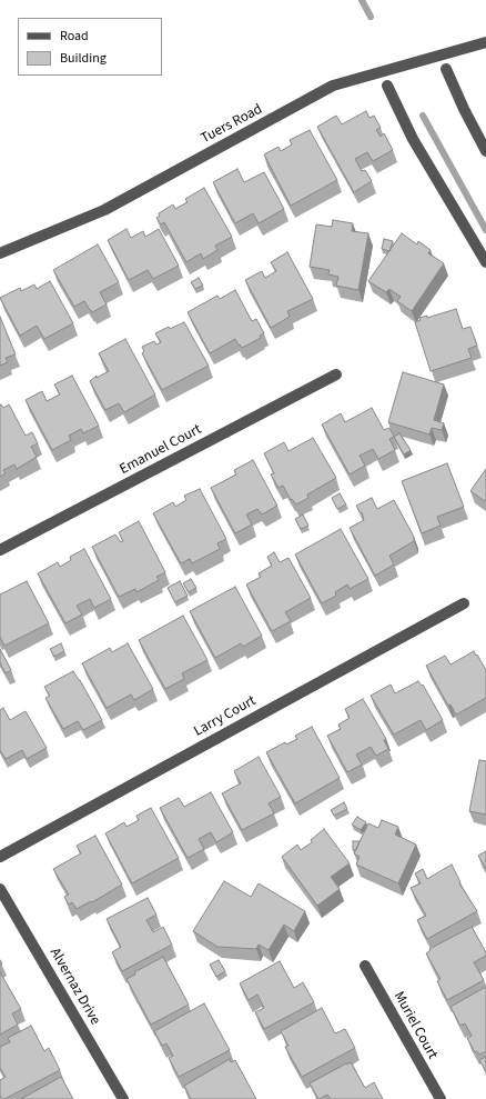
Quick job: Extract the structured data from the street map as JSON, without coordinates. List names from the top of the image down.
{
  "streets": {
    "street": [
      "Tuers Road",
      "Emanuel Court",
      "Larry Court",
      "Alvernaz Drive",
      "Muriel Court"
    ]
  },
  "legend": ["Road", "Building"]
}
